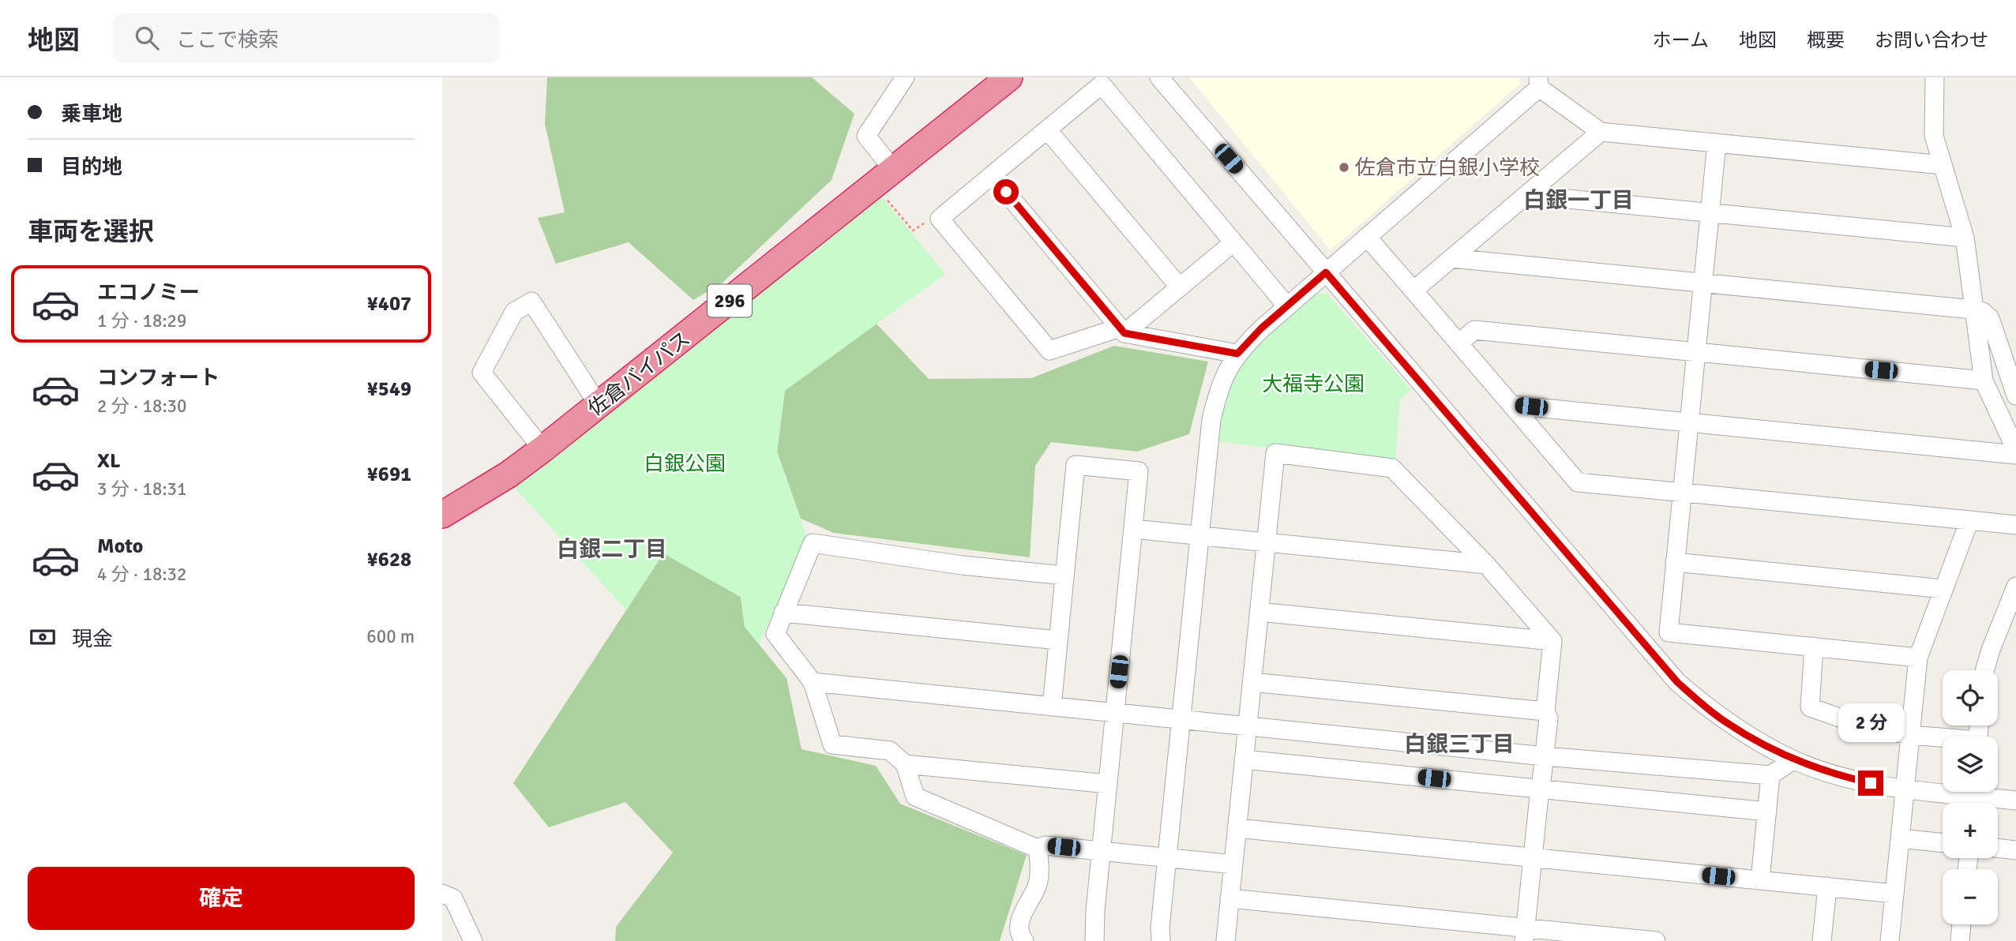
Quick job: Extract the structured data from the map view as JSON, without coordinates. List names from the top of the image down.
{
  "streets": {
    "highway": ["296", "佐倉バイパス"]
  },
  "districts": ["白銀一丁目", "白銀二丁目", "白銀三丁目"],
  "parks": ["大福寺公園", "白銀公園"],
  "places": ["佐倉市立白銀小学校"],
  "page": {
    "header": "地図",
    "search": "ここで検索",
    "nav": [
      "ホーム",
      "地図",
      "概要",
      "お問い合わせ"
    ],
    "banner": ["乗車地", "目的地"],
    "heading": "車両を選択",
    "list": [
      {
        "name": "エコノミー",
        "note": "1 分 · 18:29",
        "value": "¥407"
      },
      {
        "name": "コンフォート",
        "note": "2 分 · 18:30",
        "value": "¥549"
      },
      {
        "name": "XL",
        "note": "3 分 · 18:31",
        "value": "¥691"
      },
      {
        "name": "Moto",
        "note": "4 分 · 18:32",
        "value": "¥628"
      }
    ],
    "pay": ["現金", "600 m"],
    "map_buttons": ["+", "−"],
    "bubble": "2 分",
    "buttons": "確定"
  }
}
